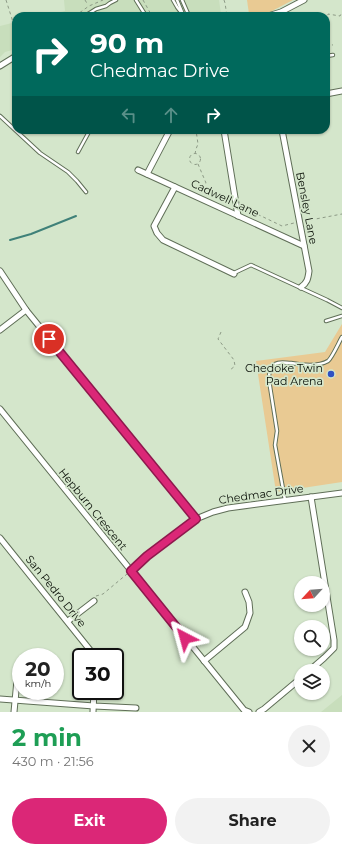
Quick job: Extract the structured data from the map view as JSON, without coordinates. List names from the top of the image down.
{
  "streets": {
    "street": [
      "Cadwell Lane",
      "Bensley Lane",
      "Chedmac Drive",
      "Hepburn Crescent",
      "San Pedro Drive"
    ]
  },
  "crossings": [
    ["Cadwell Lane", "Bensley Lane"],
    ["Chedmac Drive", "Hepburn Crescent"]
  ],
  "places": ["Chedoke Twin Pad Arena"],
  "north": "bottom left",
  "page": {
    "turn": ["90 m", "Chedmac Drive"],
    "speed": "20 km/h",
    "limit": "30",
    "heading": ["2 min", "430 m · 21:56"],
    "buttons": ["Exit", "Share"]
  }
}
